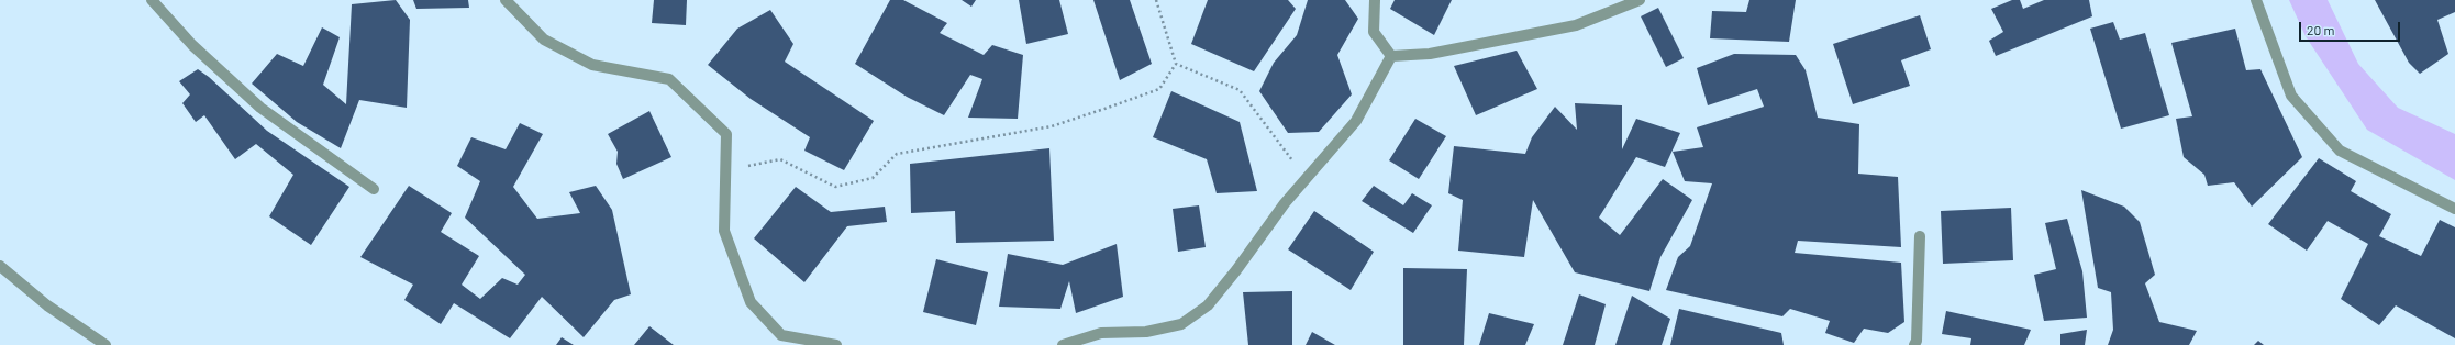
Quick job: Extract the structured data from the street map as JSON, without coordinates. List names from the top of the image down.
{
  "scale_bar": "20 m"
}
